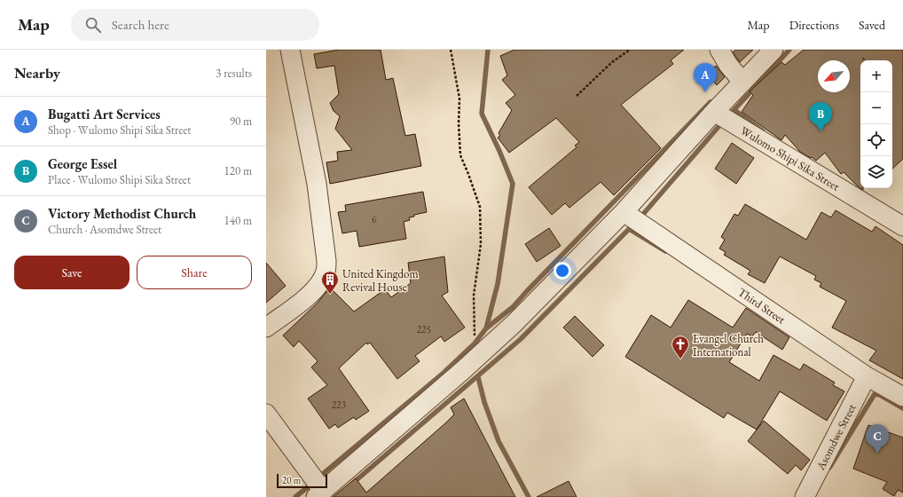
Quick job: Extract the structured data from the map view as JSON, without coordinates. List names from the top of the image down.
{
  "streets": {
    "street": ["Wulomo Shipi Sika Street", "Third Street", "Asomdwe Street"]
  },
  "crossings": [
    ["Third Street", "Asomdwe Street"]
  ],
  "places": {
    "building": ["United Kingdom Revival House"],
    "church": ["Evangel Church International"]
  },
  "house_numbers": ["6", "225", "223"],
  "scale_bar": "20 m",
  "north": "bottom left",
  "page": {
    "header": "Map",
    "search": "Search here",
    "nav": ["Map", "Directions", "Saved"],
    "heading": ["Nearby", "3 results"],
    "map_buttons": ["+", "−"],
    "pins": ["A", "B", "C"],
    "list": [
      {
        "mark": "A",
        "name": "Bugatti Art Services",
        "note": "Shop · Wulomo Shipi Sika Street",
        "value": "90 m"
      },
      {
        "mark": "B",
        "name": "George Essel",
        "note": "Place · Wulomo Shipi Sika Street",
        "value": "120 m"
      },
      {
        "mark": "C",
        "name": "Victory Methodist Church",
        "note": "Church · Asomdwe Street",
        "value": "140 m"
      }
    ],
    "buttons": ["Save", "Share"],
    "scale": "20 m"
  }
}
